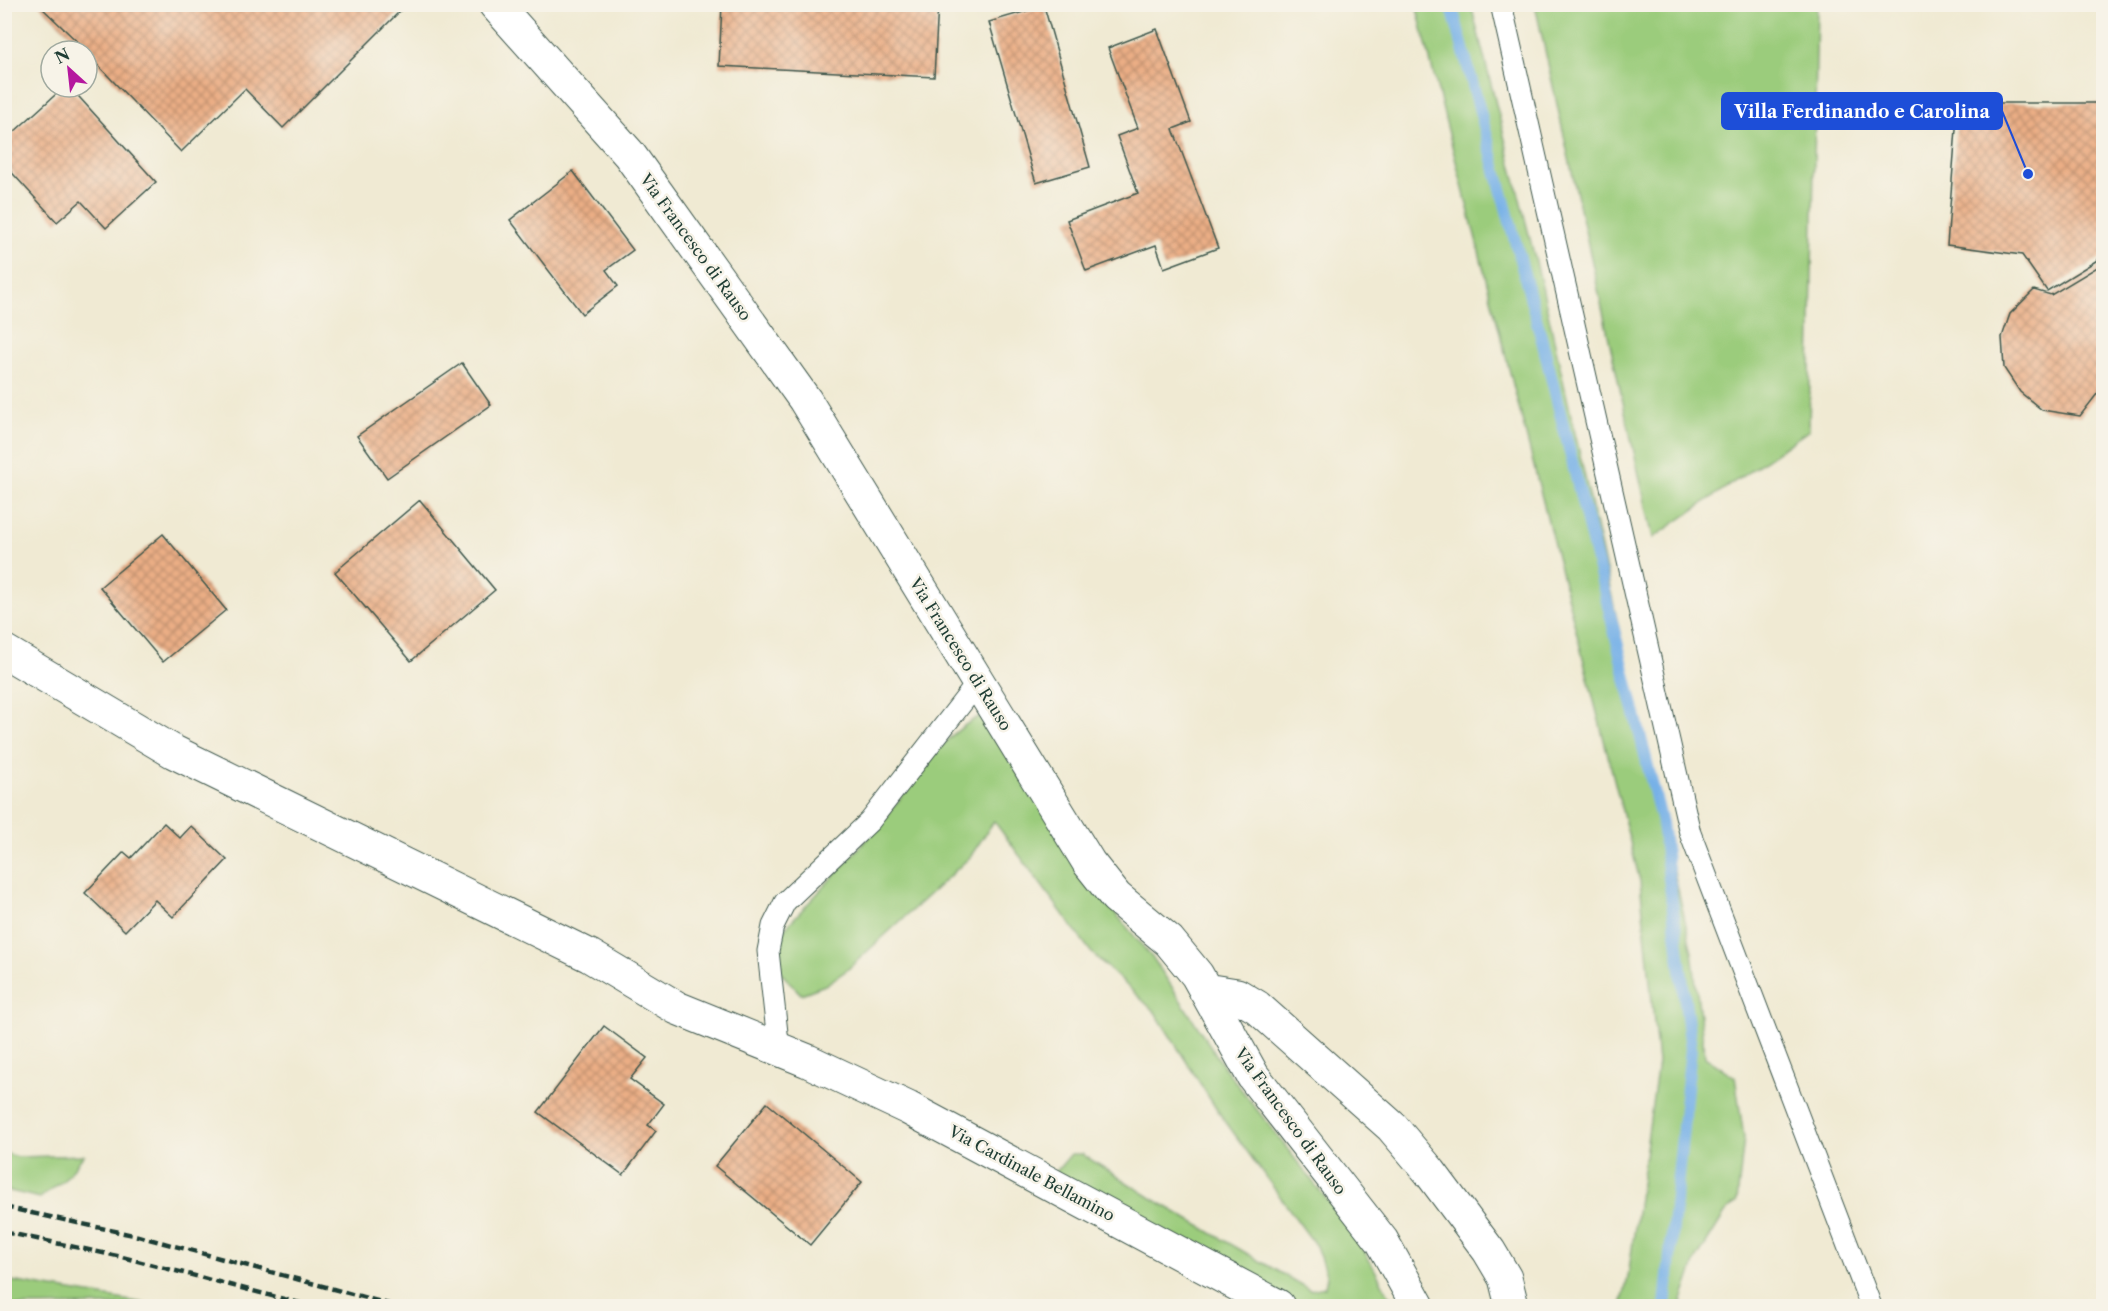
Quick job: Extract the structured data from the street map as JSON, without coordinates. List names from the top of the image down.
{
  "streets": {
    "street": ["Via Francesco di Rauso", "Via Cardinale Bellamino"]
  },
  "places": ["Villa Ferdinando e Carolina"],
  "north": "top left"
}
